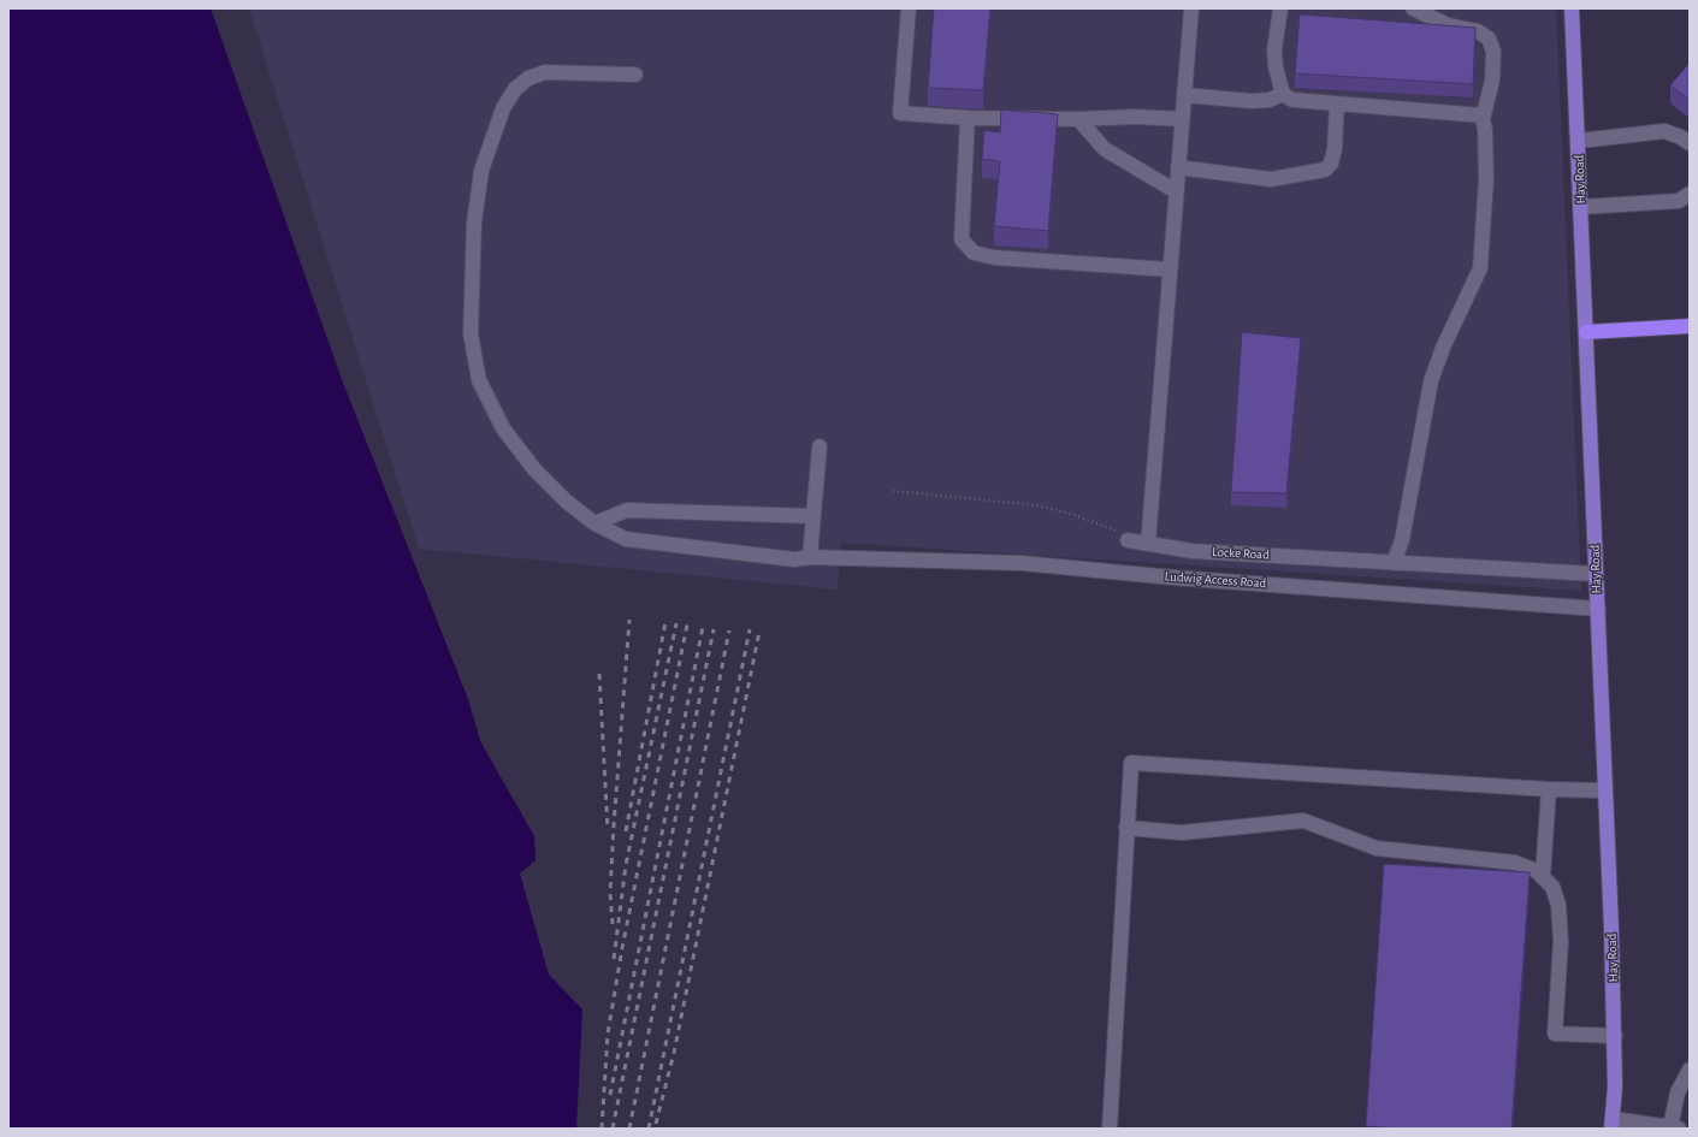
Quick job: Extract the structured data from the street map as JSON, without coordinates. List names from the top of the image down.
{
  "streets": {
    "main road": ["Hay Road"],
    "street": ["Locke Road", "Ludwig Access Road"]
  },
  "crossings": [
    ["Hay Road", "Locke Road"],
    ["Hay Road", "Ludwig Access Road"]
  ]
}
